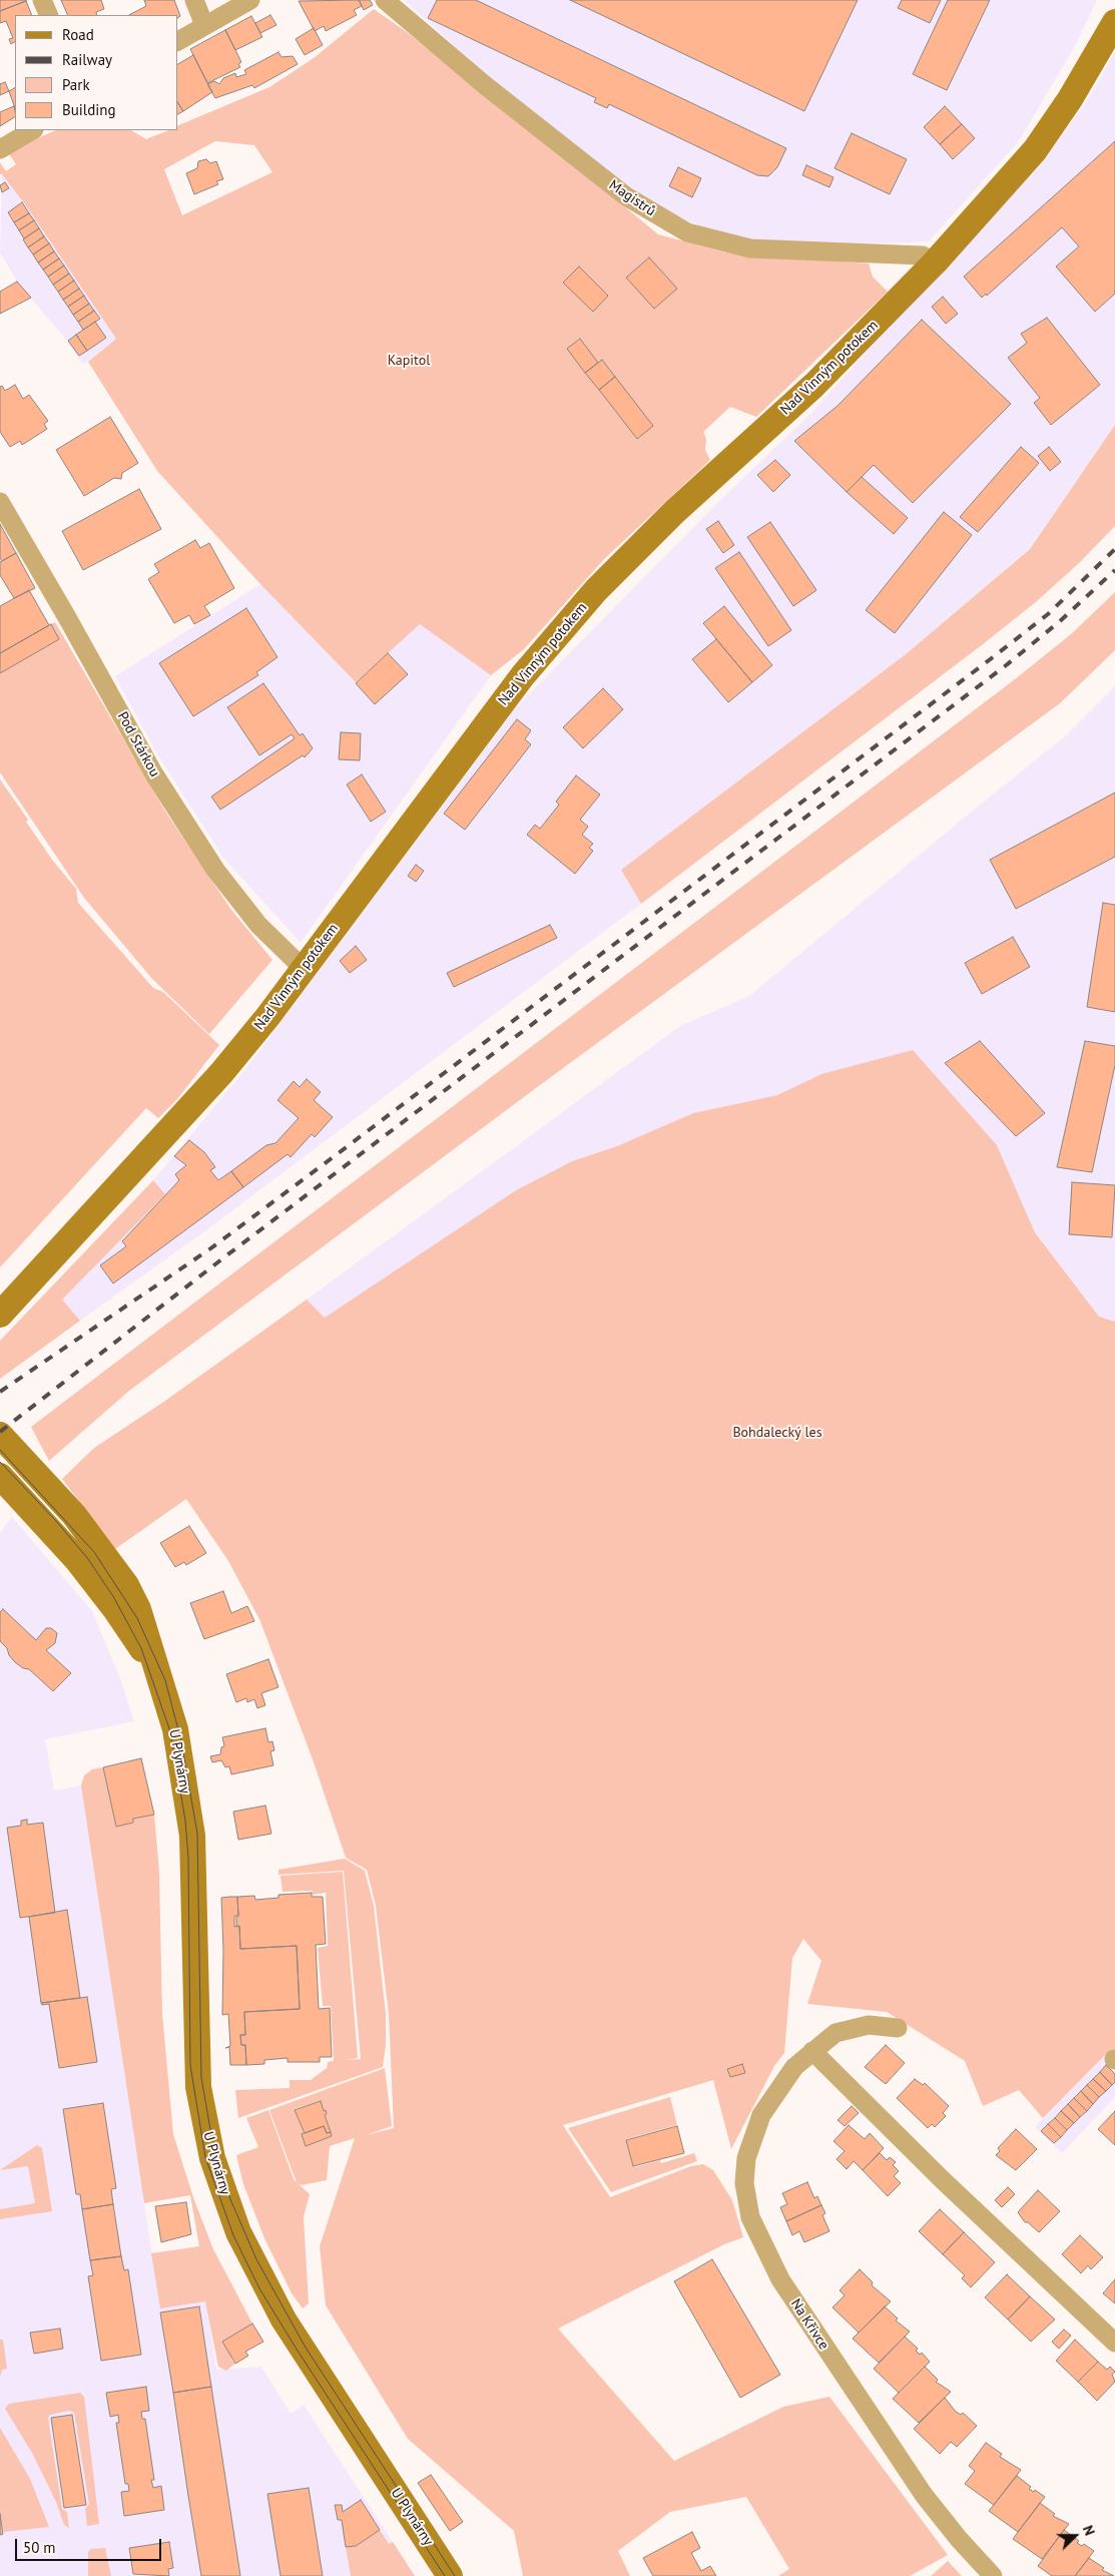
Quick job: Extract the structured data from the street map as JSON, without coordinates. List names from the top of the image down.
{
  "streets": {
    "street": [
      "Magistrů",
      "Nad Vinným potokem",
      "Pod Stárkou",
      "U Plynárny",
      "Na Křivce"
    ]
  },
  "crossings": [
    ["Magistrů", "Nad Vinným potokem"],
    ["Nad Vinným potokem", "Pod Stárkou"]
  ],
  "parks": ["Kapitol", "Bohdalecký les"],
  "legend": [
    "Road",
    "Railway",
    "Park",
    "Building"
  ],
  "scale_bar": "50 m",
  "north": "right"
}
